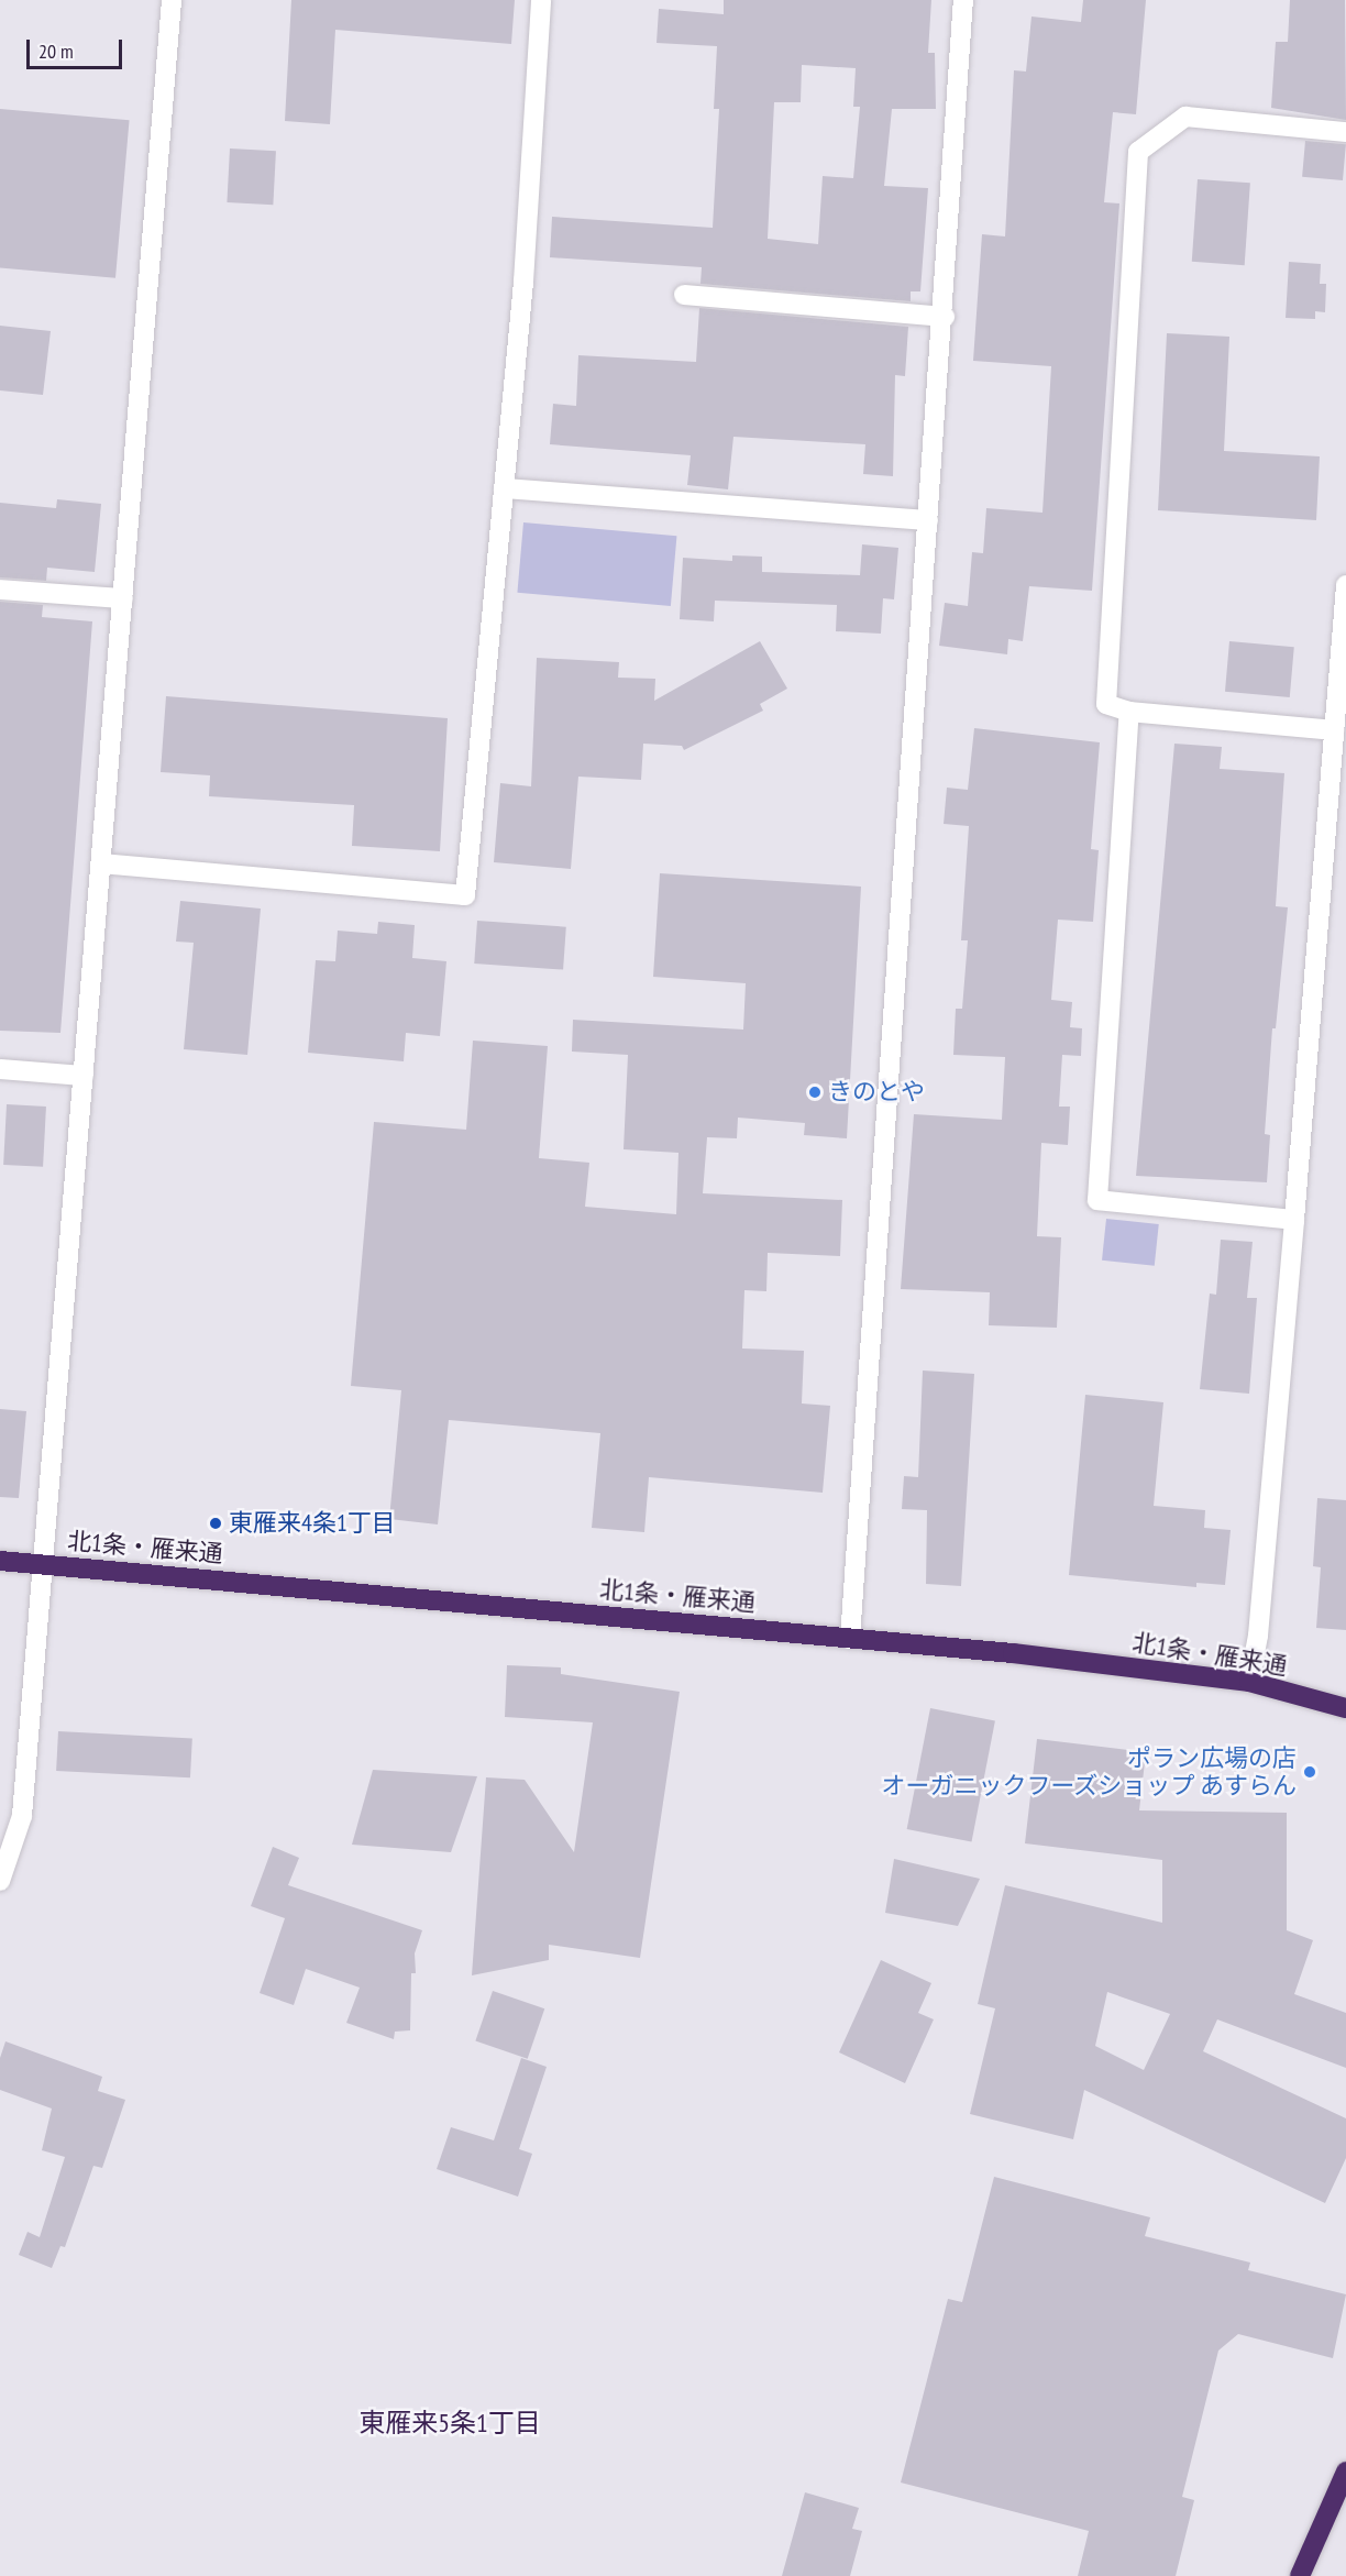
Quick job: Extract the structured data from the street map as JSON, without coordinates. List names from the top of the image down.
{
  "streets": {
    "highway": ["北1条・雁来通"]
  },
  "districts": ["東雁来5条1丁目"],
  "places": ["きのとや", "東雁来4条1丁目", "ポラン広場の店 オーガニックフーズショップ あすらん"],
  "scale_bar": "20 m"
}
